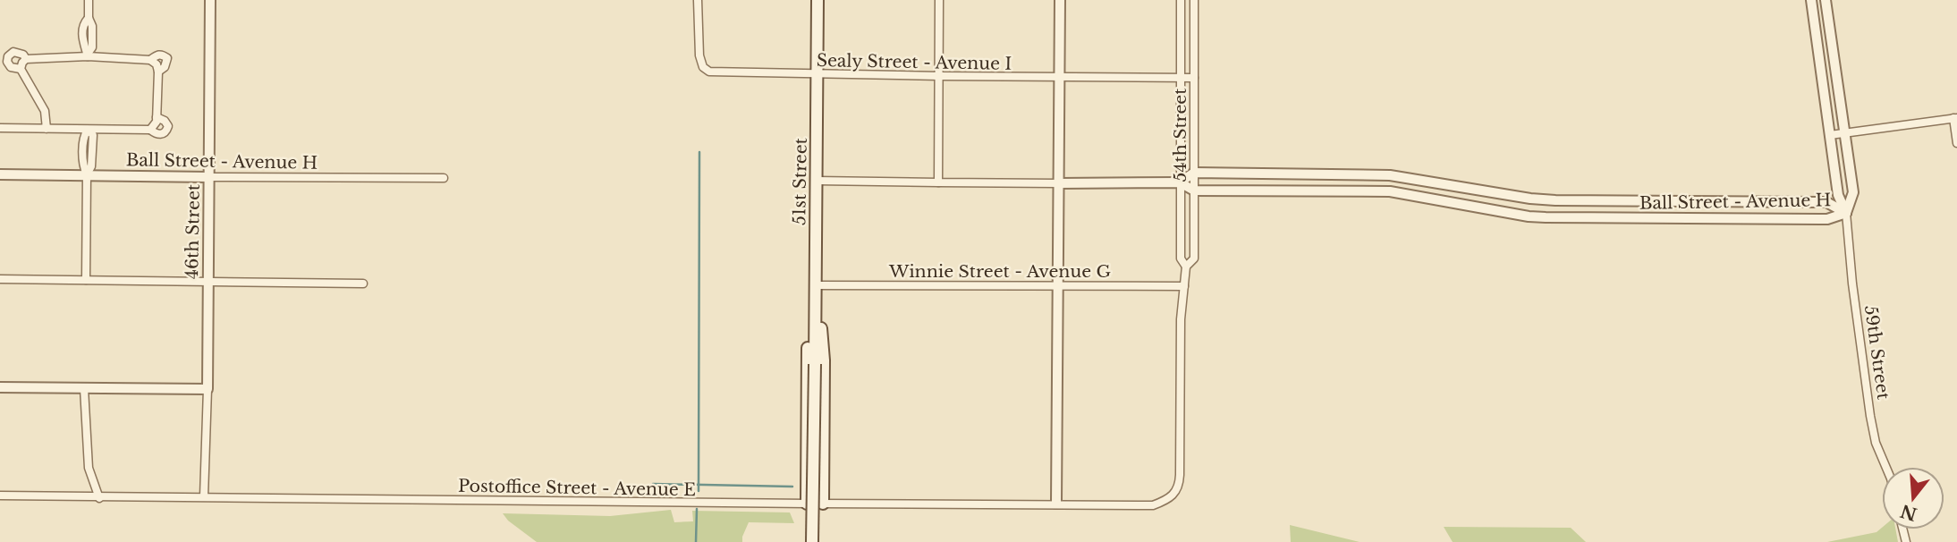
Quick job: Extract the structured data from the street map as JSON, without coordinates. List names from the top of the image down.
{
  "streets": {
    "main road": ["51st Street"],
    "street": [
      "Sealy Street - Avenue I",
      "54th Street",
      "Ball Street - Avenue H",
      "46th Street",
      "Winnie Street - Avenue G",
      "59th Street",
      "Postoffice Street - Avenue E"
    ]
  },
  "crossings": [
    ["Sealy Street - Avenue I", "54th Street"],
    ["Sealy Street - Avenue I", "51st Street"],
    ["54th Street", "Ball Street - Avenue H"],
    ["54th Street", "Winnie Street - Avenue G"],
    ["54th Street", "Postoffice Street - Avenue E"],
    ["Ball Street - Avenue H", "46th Street"],
    ["Ball Street - Avenue H", "59th Street"],
    ["51st Street", "Winnie Street - Avenue G"],
    ["46th Street", "Postoffice Street - Avenue E"]
  ],
  "north": "bottom"
}
